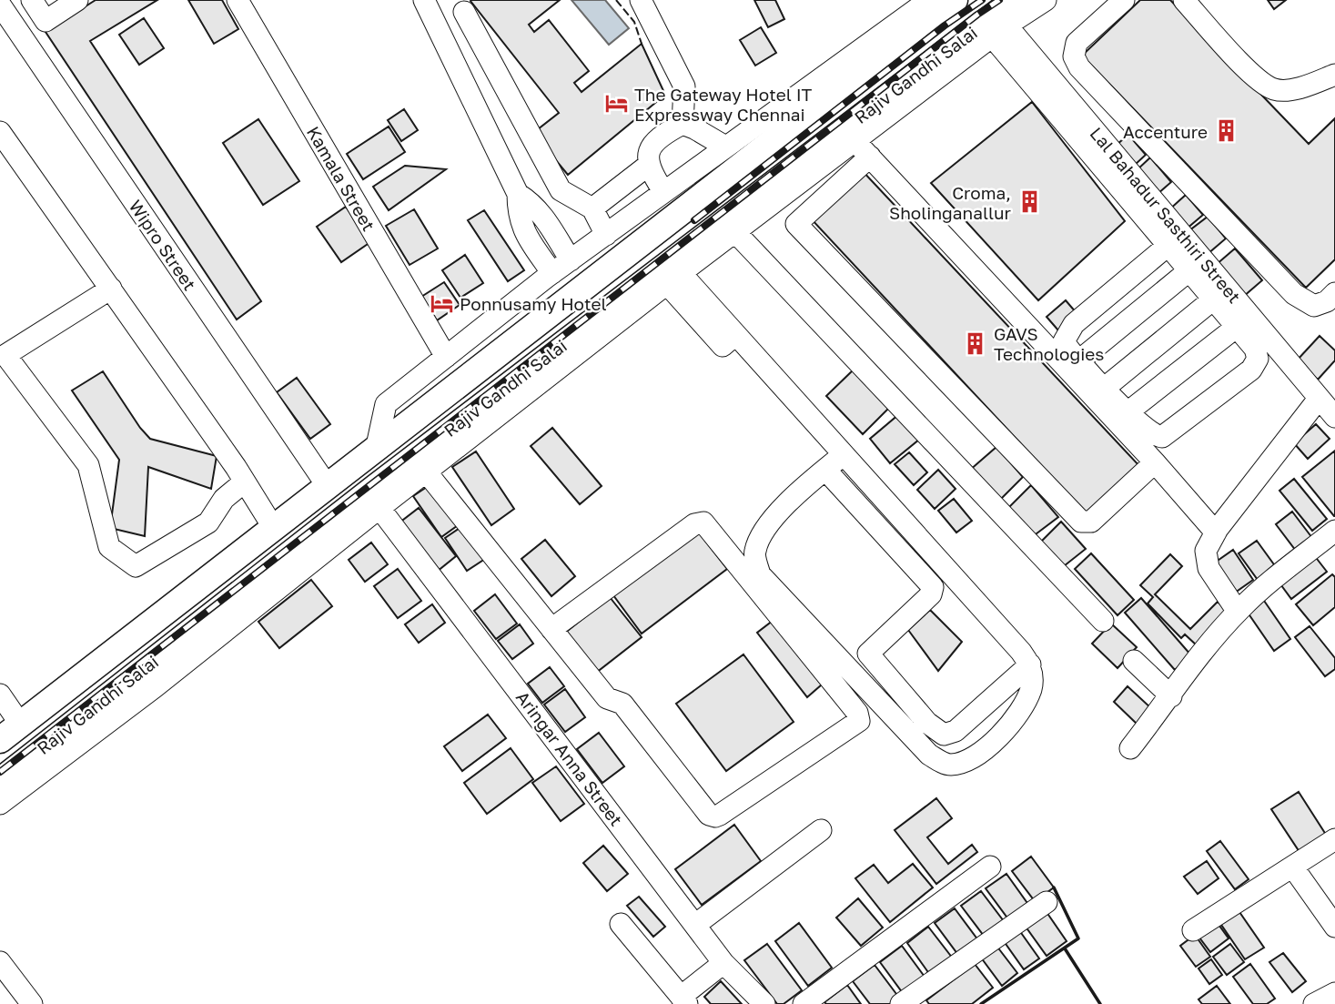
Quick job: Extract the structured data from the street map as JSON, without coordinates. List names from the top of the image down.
{
  "streets": {
    "main road": ["Rajiv Gandhi Salai"],
    "street": [
      "Kamala Street",
      "Lal Bahadur Sasthiri Street",
      "Wipro Street",
      "Aringar Anna Street"
    ]
  },
  "crossings": [
    ["Rajiv Gandhi Salai", "Lal Bahadur Sasthiri Street"],
    ["Rajiv Gandhi Salai", "Wipro Street"]
  ],
  "places": {
    "hotel": ["The Gateway Hotel IT Expressway Chennai", "Ponnusamy Hotel"],
    "building": ["Accenture", "Croma, Sholinganallur", "GAVS Technologies"]
  }
}
